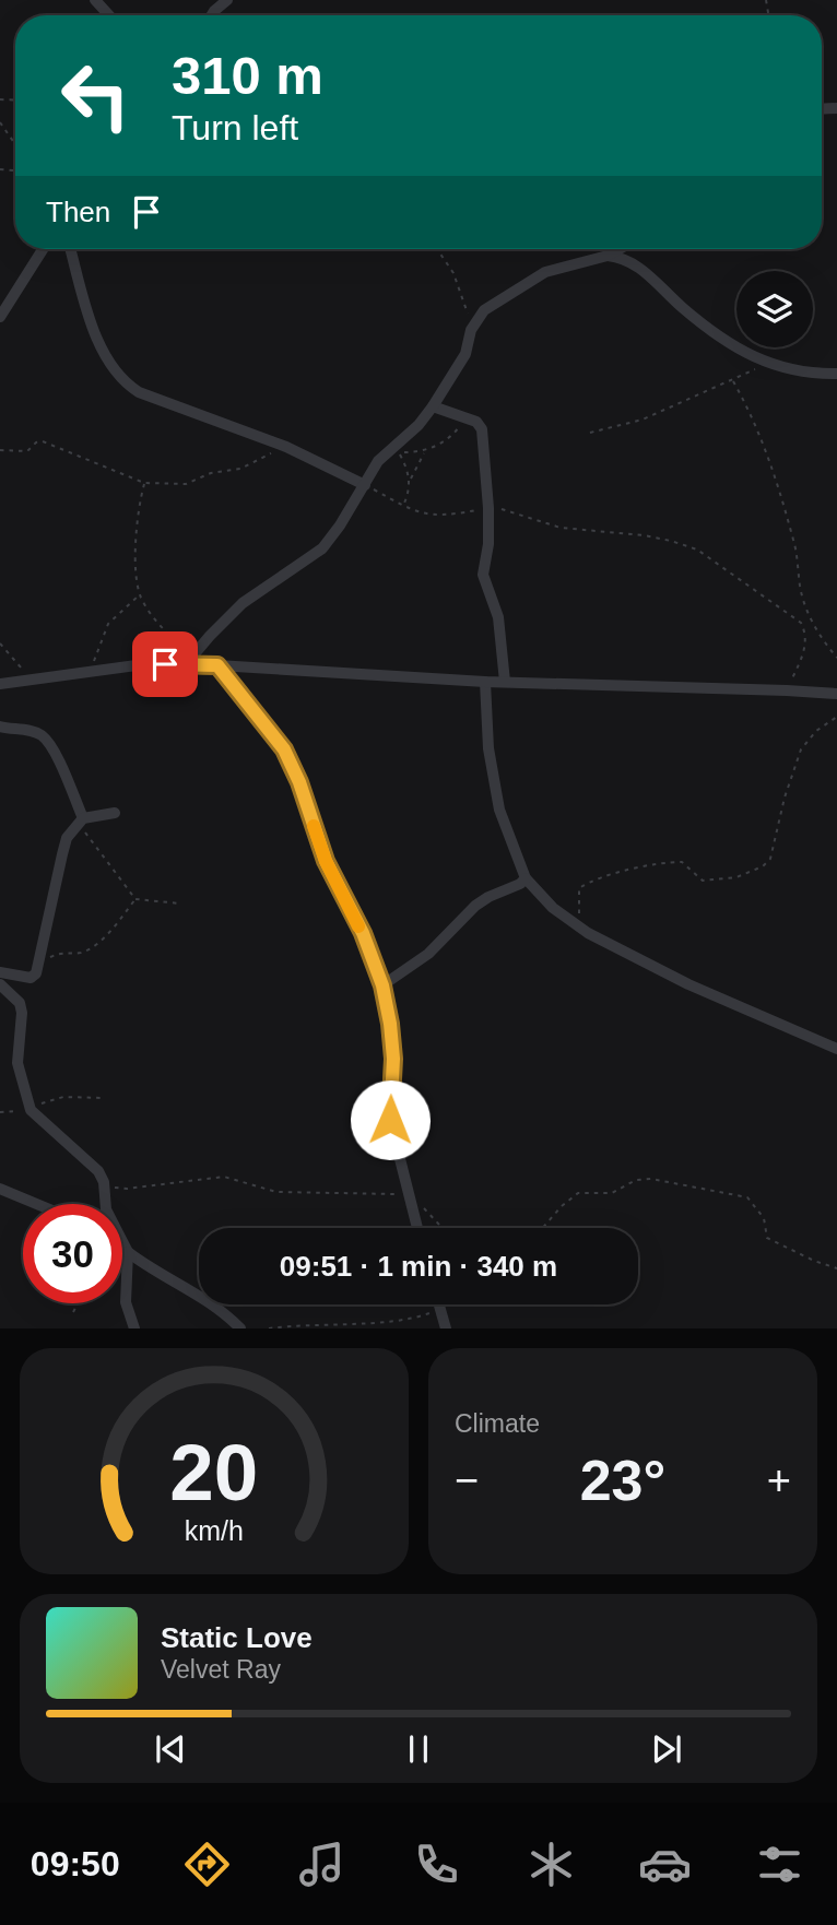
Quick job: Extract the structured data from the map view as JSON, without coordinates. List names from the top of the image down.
{
  "page": {
    "turn": ["310 m", "Turn left"],
    "then": "Then",
    "limit": "30",
    "trip": "09:51 · 1 min · 340 m",
    "tile": "Climate",
    "heat": ["−", "23°", "+"],
    "song": ["Static Love", "Velvet Ray"],
    "tabs": "09:50",
    "gauge": ["20", "km/h"]
  }
}
